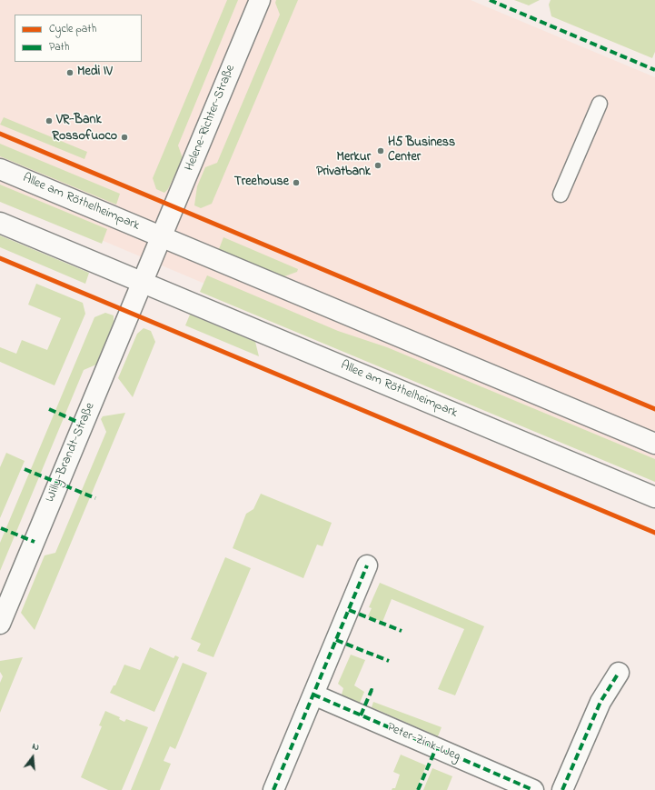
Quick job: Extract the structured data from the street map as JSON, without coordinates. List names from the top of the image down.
{
  "streets": {
    "street": [
      "Helene-Richter-Straße",
      "Allee am Röthelheimpark",
      "Willy-Brandt-Straße",
      "Peter-Zink-Weg"
    ]
  },
  "crossings": [
    ["Helene-Richter-Straße", "Allee am Röthelheimpark"],
    ["Allee am Röthelheimpark", "Willy-Brandt-Straße"]
  ],
  "places": [
    "Medi IV",
    "VR-Bank",
    "Rossofuoco",
    "H5 Business Center",
    "Merkur Privatbank",
    "Treehouse"
  ],
  "legend": ["Cycle path", "Path"],
  "north": "top"
}
